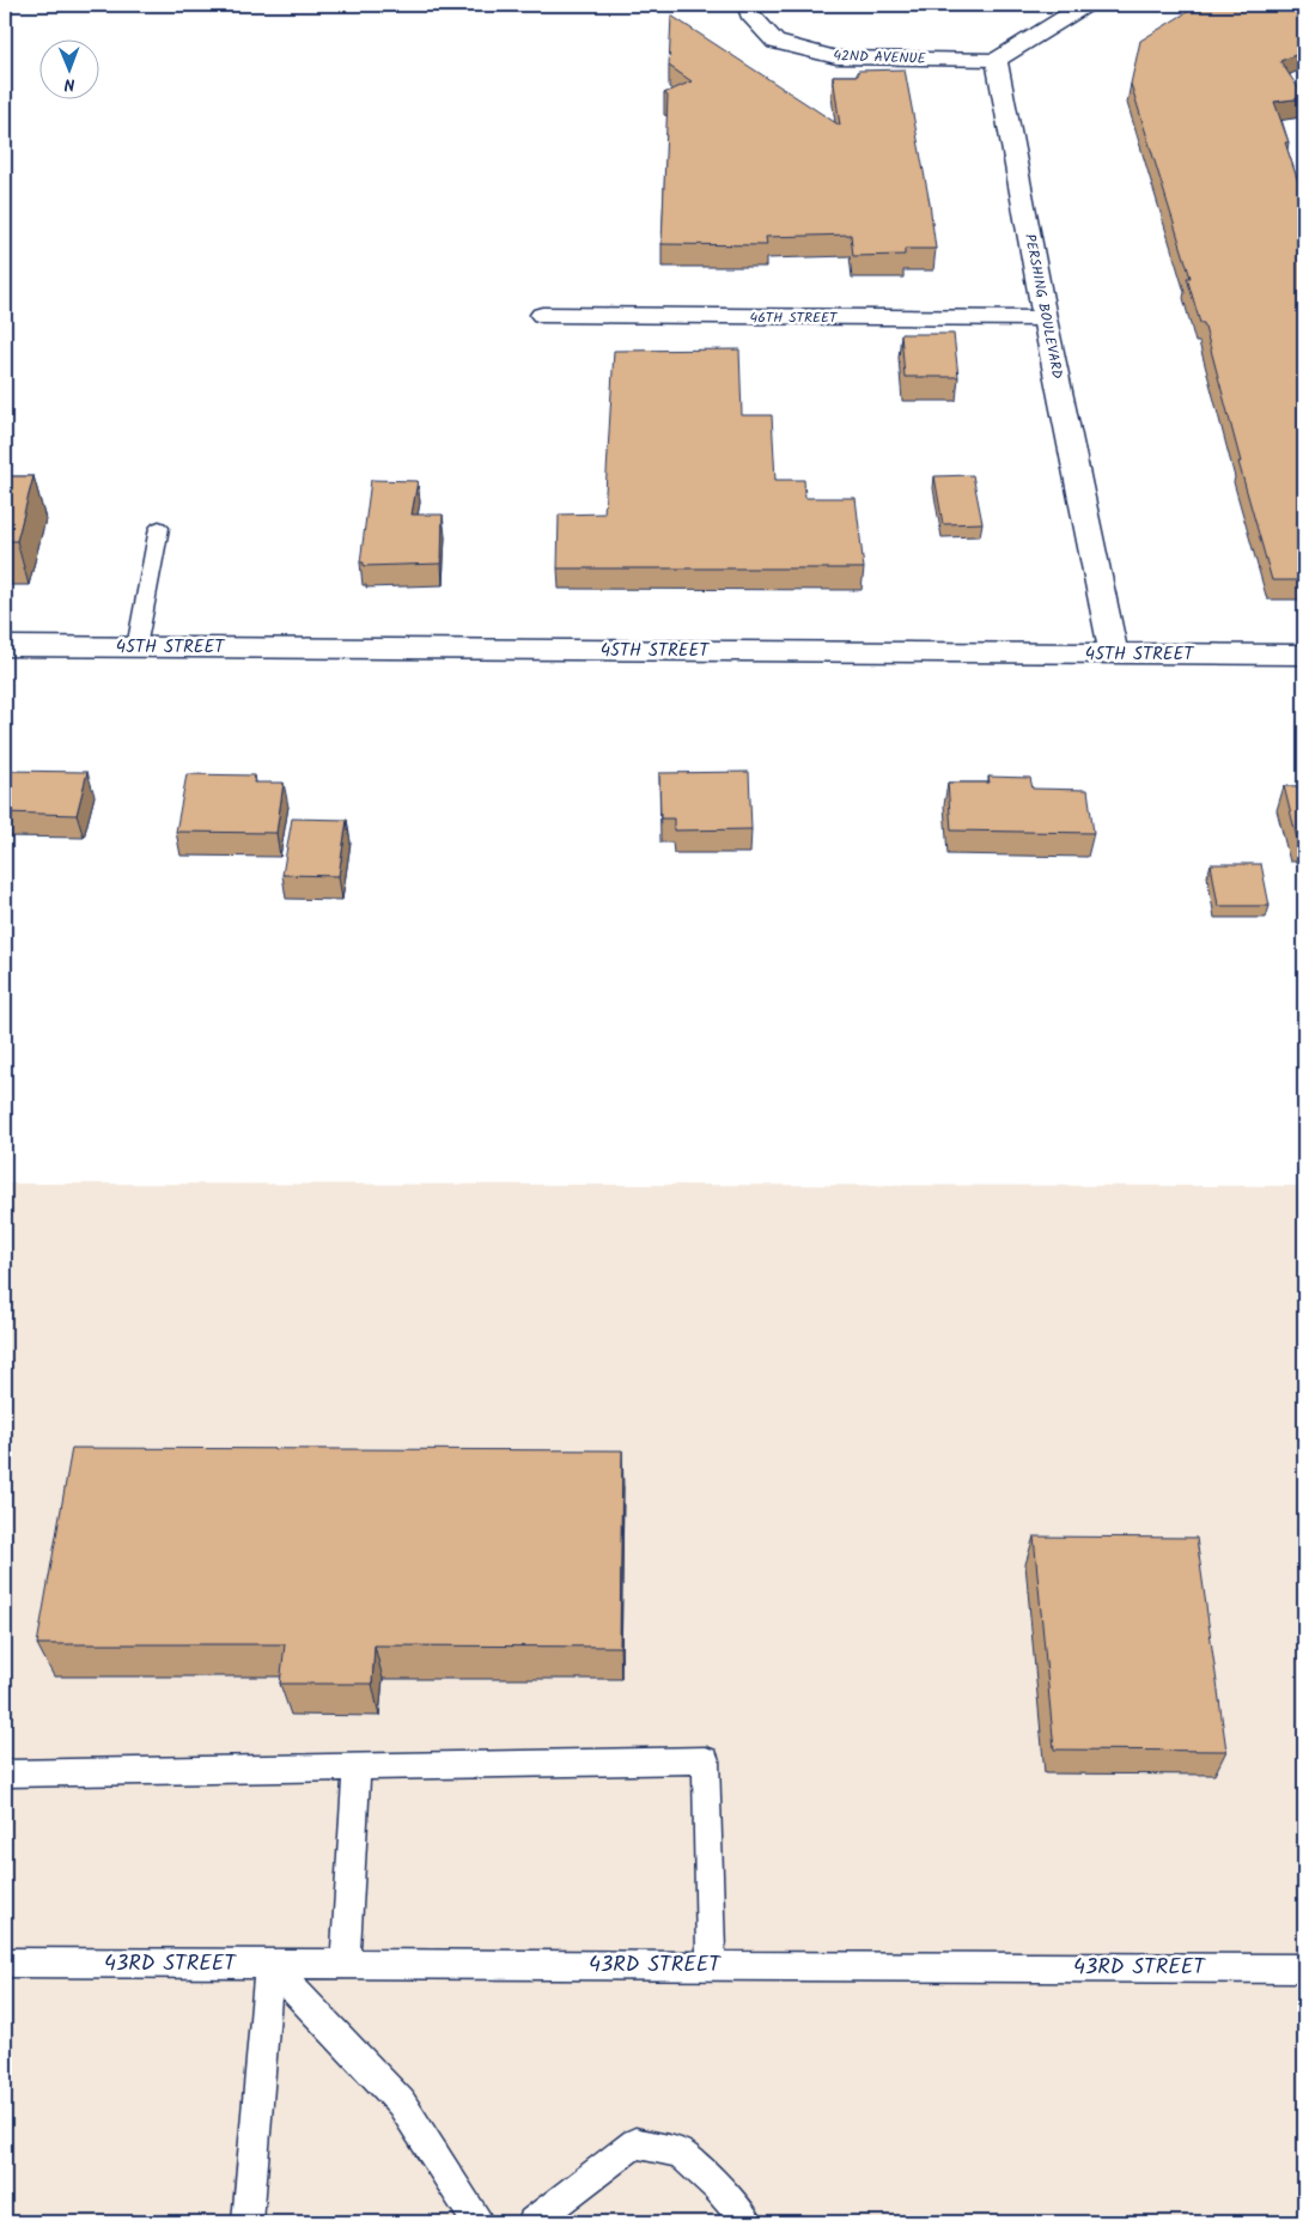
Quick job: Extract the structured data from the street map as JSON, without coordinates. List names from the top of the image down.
{
  "streets": {
    "street": [
      "42ND AVENUE",
      "PERSHING BOULEVARD",
      "46TH STREET",
      "45TH STREET"
    ],
    "lane": ["43RD STREET"]
  },
  "crossings": [
    ["42ND AVENUE", "PERSHING BOULEVARD"],
    ["PERSHING BOULEVARD", "46TH STREET"],
    ["PERSHING BOULEVARD", "45TH STREET"]
  ],
  "north": "bottom"
}
